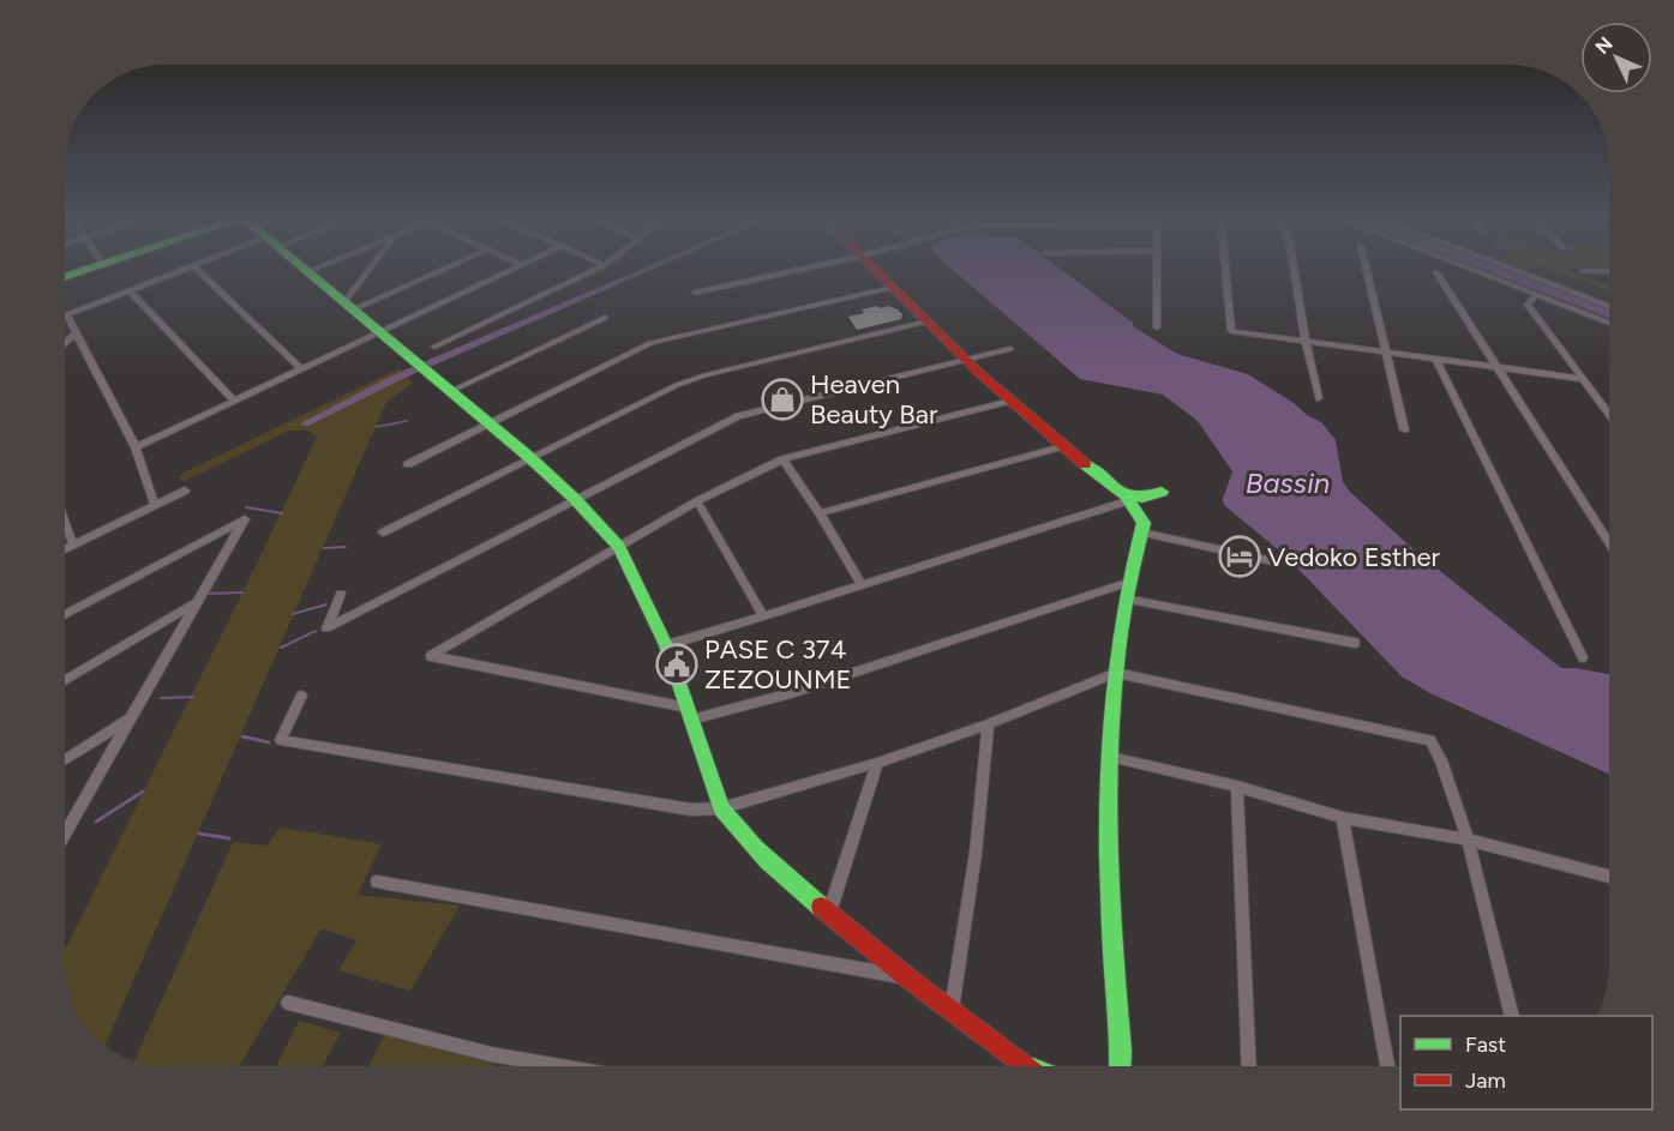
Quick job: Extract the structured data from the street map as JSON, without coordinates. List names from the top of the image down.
{
  "water": ["Bassin"],
  "places": {
    "shop": ["Heaven Beauty Bar"],
    "hotel": ["Vedoko Esther"],
    "public building": ["PASE C 374 ZEZOUNME"]
  },
  "legend": ["Fast", "Jam"],
  "north": "top left"
}
